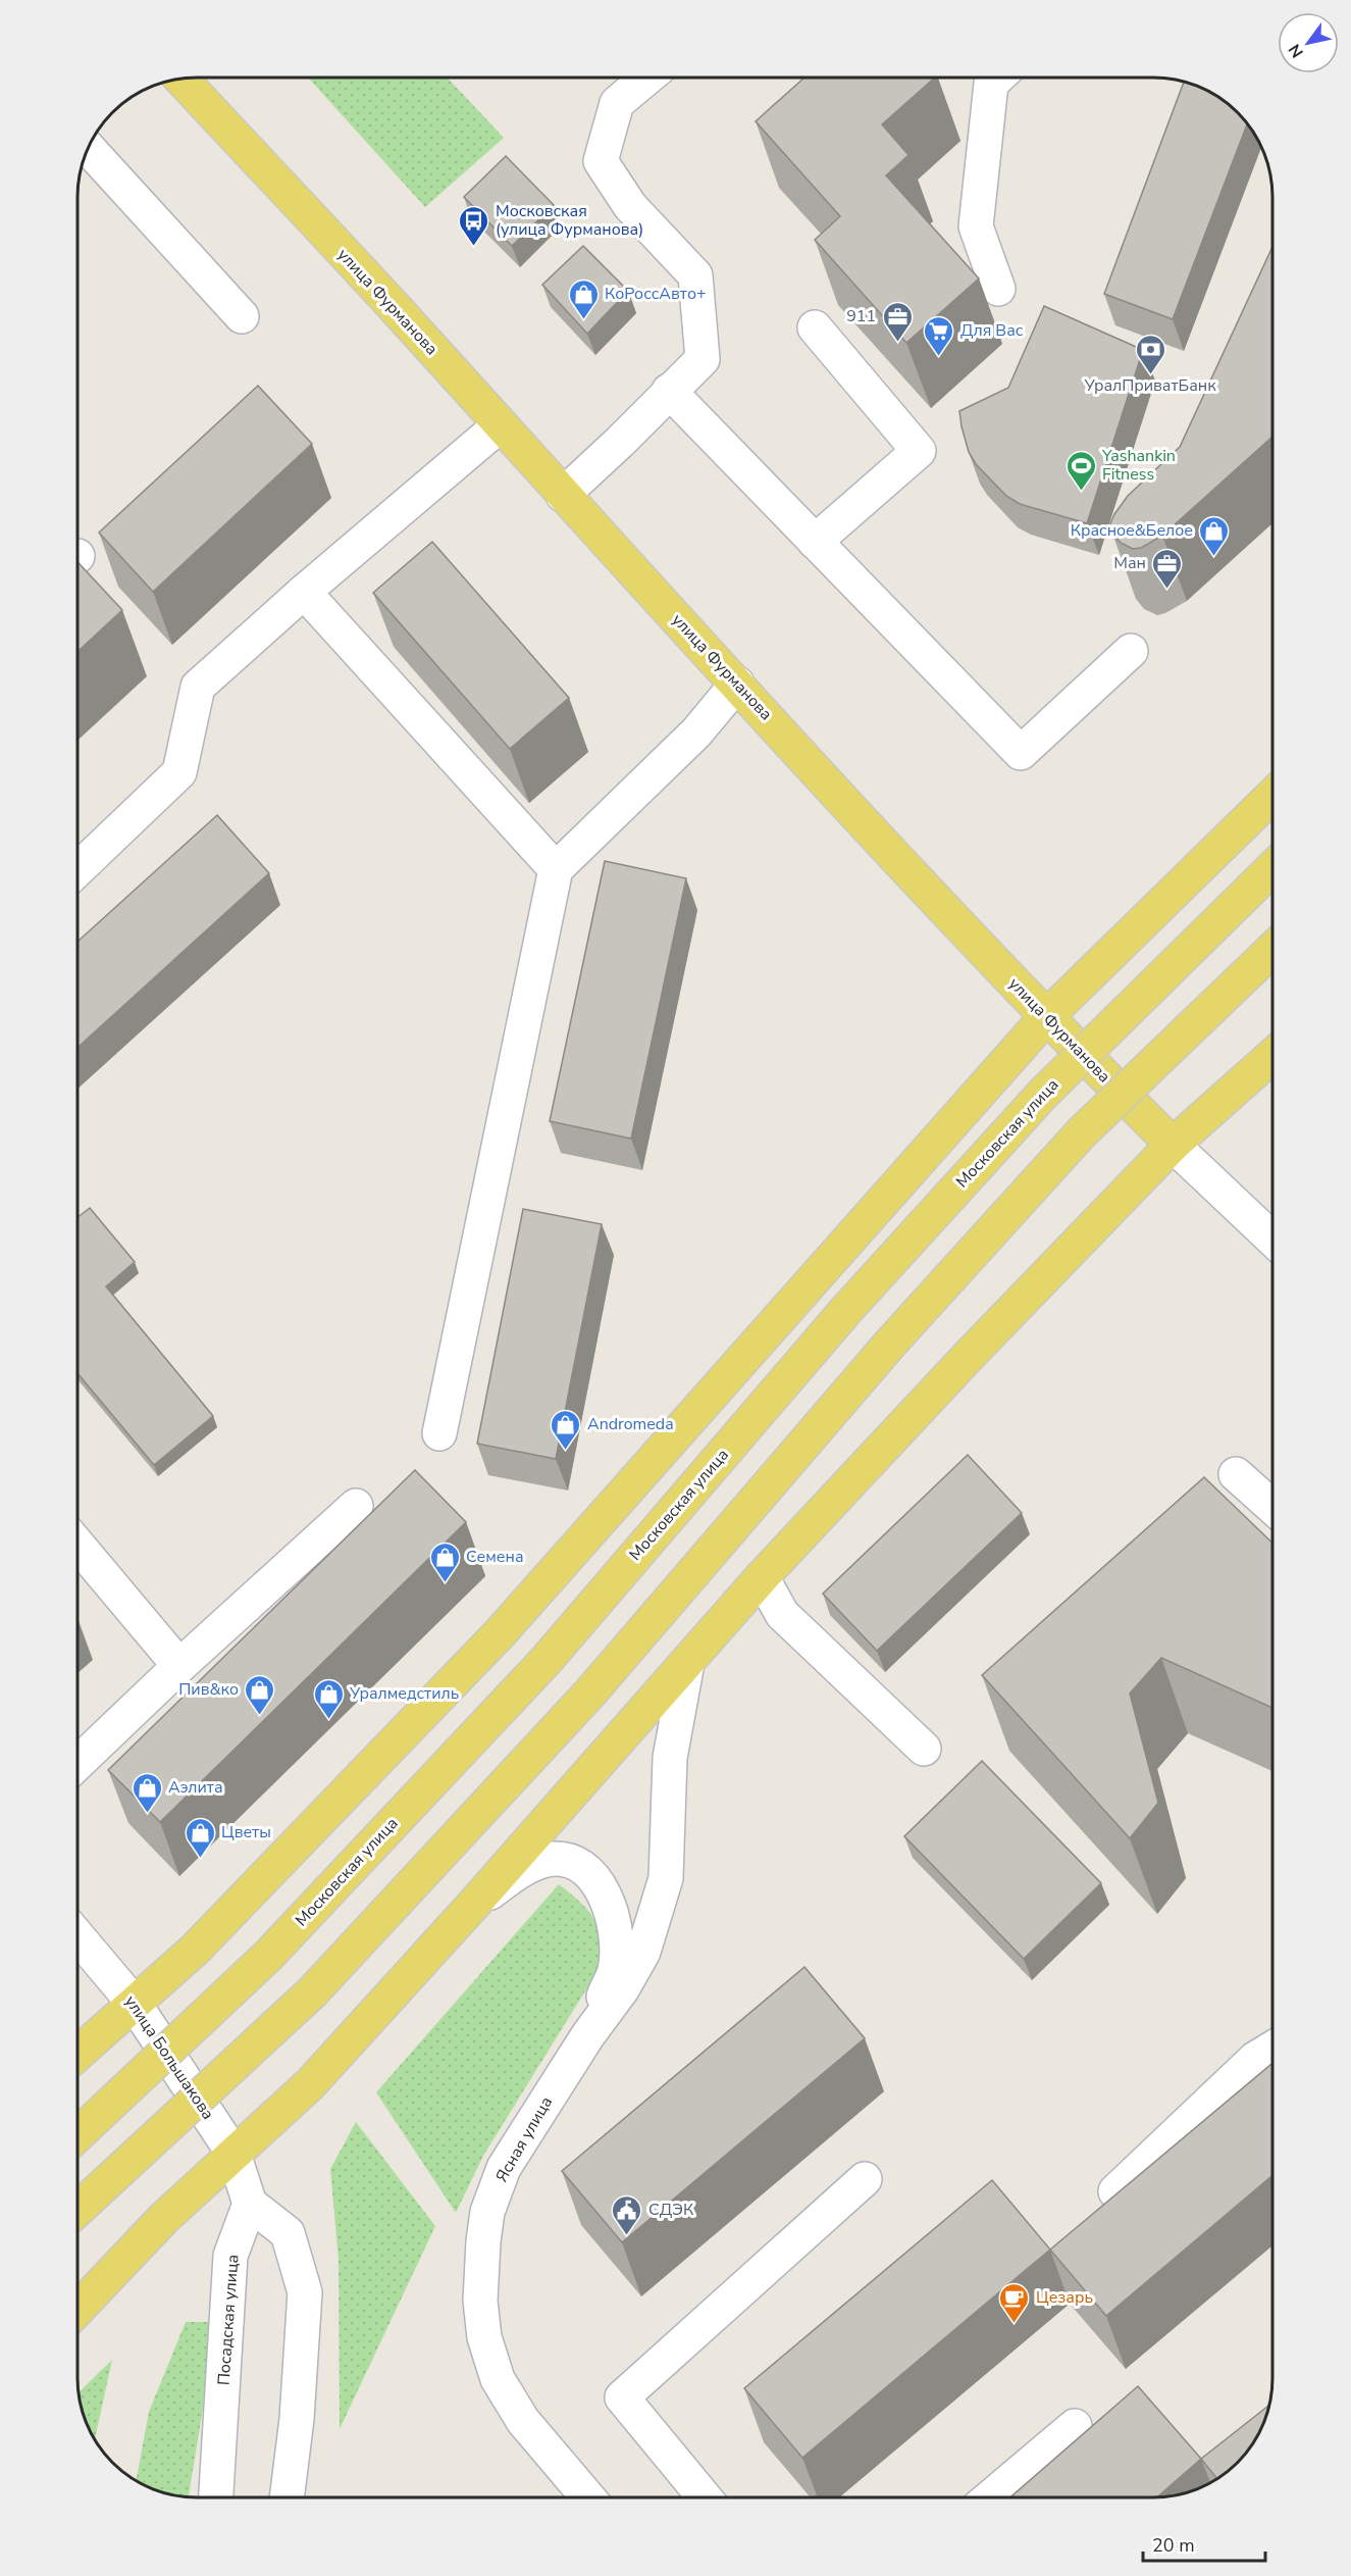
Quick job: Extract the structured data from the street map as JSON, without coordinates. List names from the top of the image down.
{
  "streets": {
    "main road": ["улица Фурманова", "Московская улица"],
    "street": ["улица Большакова", "Ясная улица", "Посадская улица"]
  },
  "crossings": [
    ["улица Большакова", "Посадская улица"]
  ],
  "places": {
    "bus stop": ["Московская (улица Фурманова)"],
    "shop": [
      "КоРоссАвто+",
      "Красное&Белое",
      "Andromeda",
      "Семена",
      "Пив&ко",
      "Уралмедстиль",
      "Аэлита",
      "Цветы"
    ],
    "office": ["911", "Ман"],
    "supermarket": ["Для Вас"],
    "bank": ["УралПриватБанк"],
    "sports": ["Yashankin Fitness"],
    "public building": ["СДЭК"],
    "cafe": ["Цезарь"]
  },
  "scale_bar": "20 m",
  "north": "bottom left"
}
